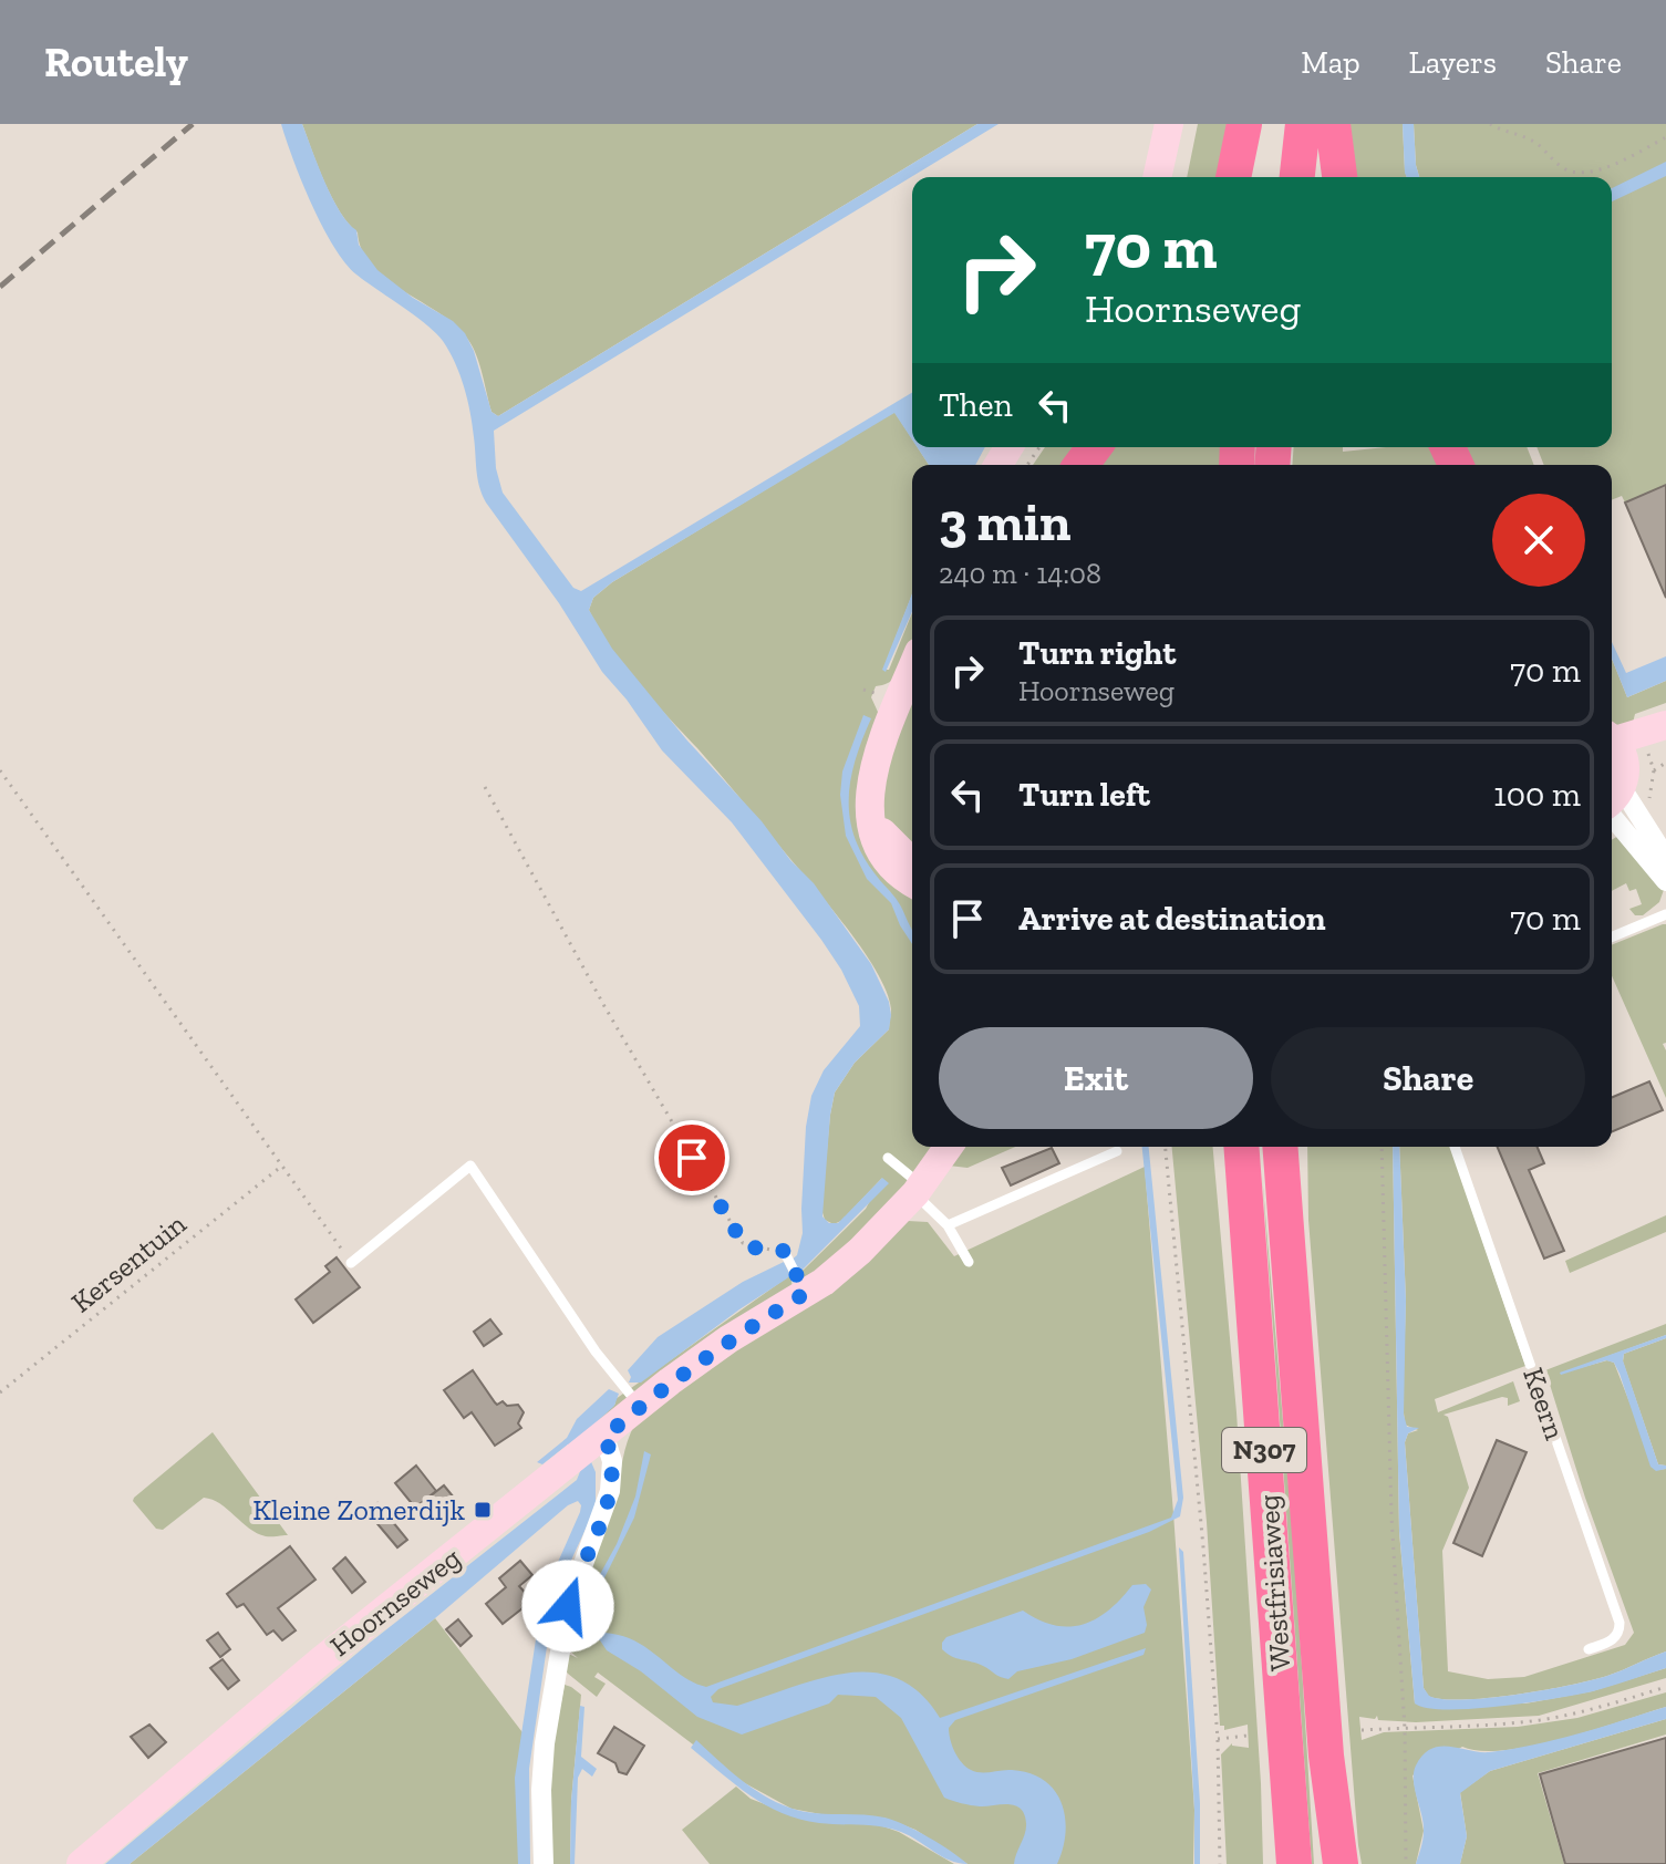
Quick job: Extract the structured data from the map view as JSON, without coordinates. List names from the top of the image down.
{
  "streets": {
    "highway": ["N307", "Westfrisiaweg"],
    "street": ["Hoornseweg"],
    "lane": ["Keern"],
    "path": ["Kersentuin"]
  },
  "places": {
    "transit": ["Kleine Zomerdijk"]
  },
  "page": {
    "header": "Routely",
    "nav": ["Map", "Layers", "Share"],
    "turn": ["70 m", "Hoornseweg"],
    "then": "Then",
    "heading": ["3 min", "240 m · 14:08"],
    "list": [
      {
        "name": "Turn right",
        "note": "Hoornseweg",
        "value": "70 m"
      },
      {
        "name": "Turn left",
        "value": "100 m"
      },
      {
        "name": "Arrive at destination",
        "value": "70 m"
      }
    ],
    "buttons": ["Exit", "Share"]
  }
}
